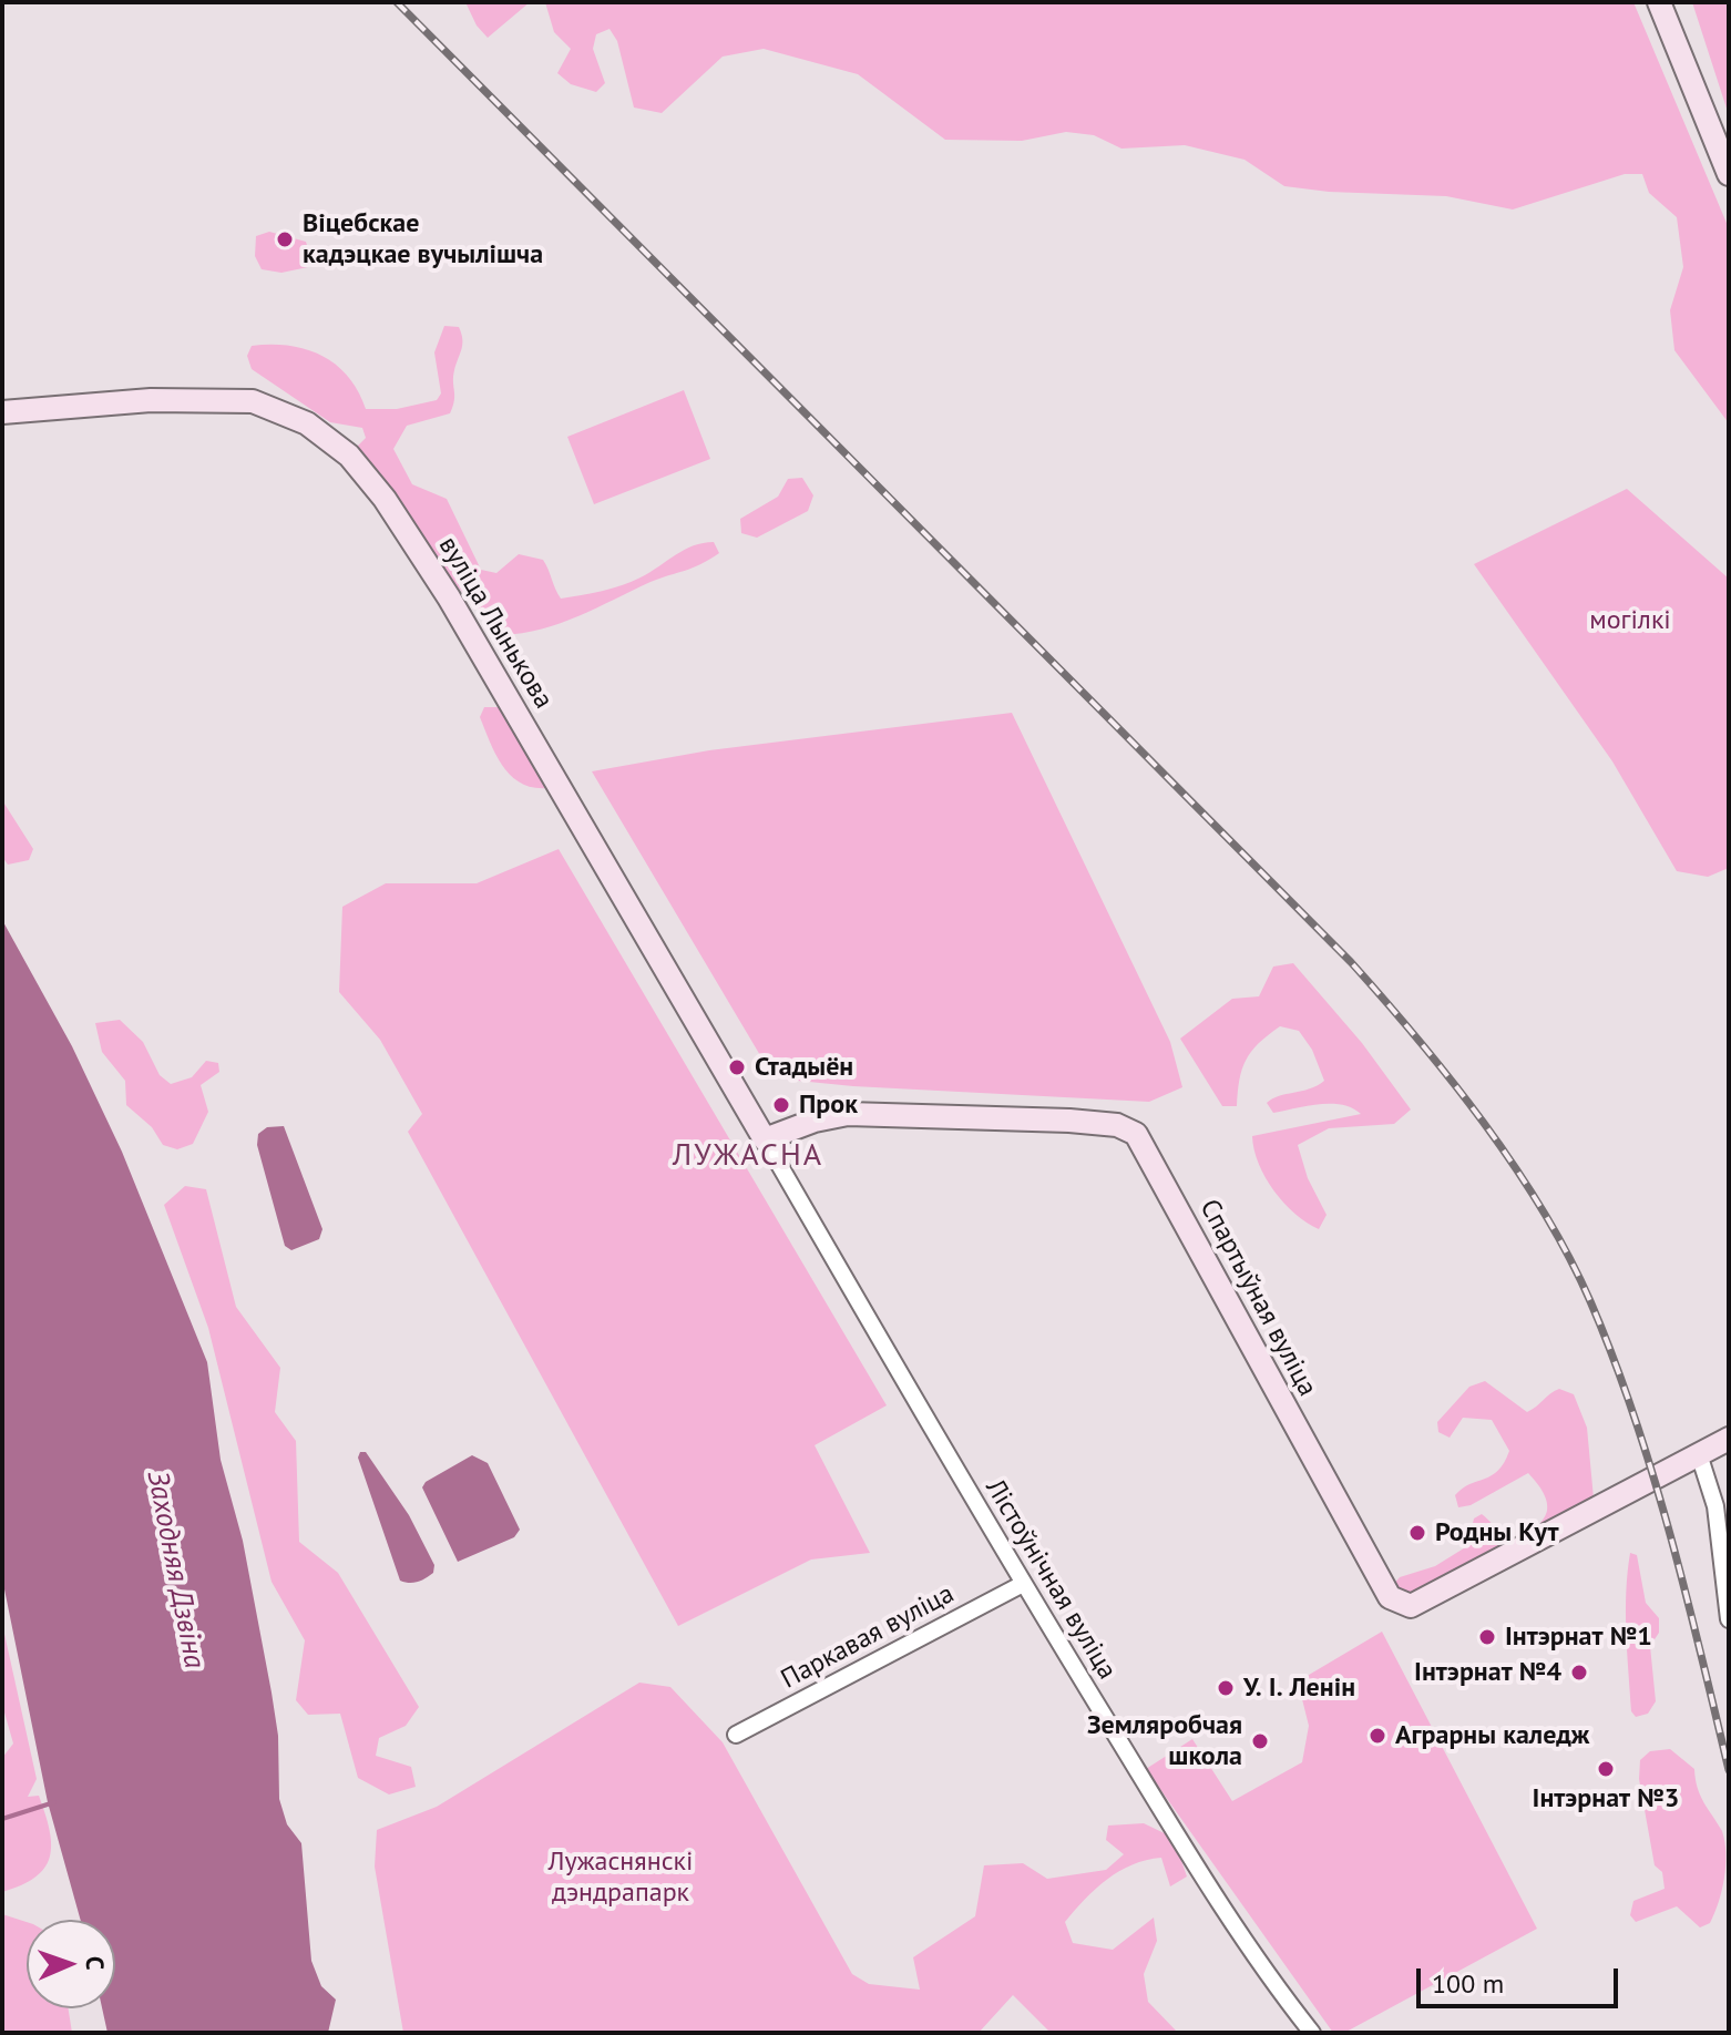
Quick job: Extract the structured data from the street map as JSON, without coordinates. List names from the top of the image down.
{
  "streets": {
    "street": [
      "вуліца Лынькова",
      "Спартыўная вуліца",
      "Лістоўнічная вуліца",
      "Паркавая вуліца"
    ]
  },
  "crossings": [
    ["вуліца Лынькова", "Спартыўная вуліца"],
    ["вуліца Лынькова", "Лістоўнічная вуліца"],
    ["Спартыўная вуліца", "Лістоўнічная вуліца"],
    ["Лістоўнічная вуліца", "Паркавая вуліца"]
  ],
  "districts": ["ЛУЖАСНА"],
  "water": ["Заходняя Дзвіна"],
  "parks": ["могілкі", "Лужаснянскі дэндрапарк"],
  "places": [
    "Віцебскае кадэцкае вучылішча",
    "Стадыён",
    "Прок",
    "Родны Кут",
    "Інтэрнат №1",
    "Інтэрнат №4",
    "У. І. Ленін",
    "Аграрны каледж",
    "Земляробчая школа",
    "Інтэрнат №3"
  ],
  "scale_bar": "100 m",
  "north": "right"
}
